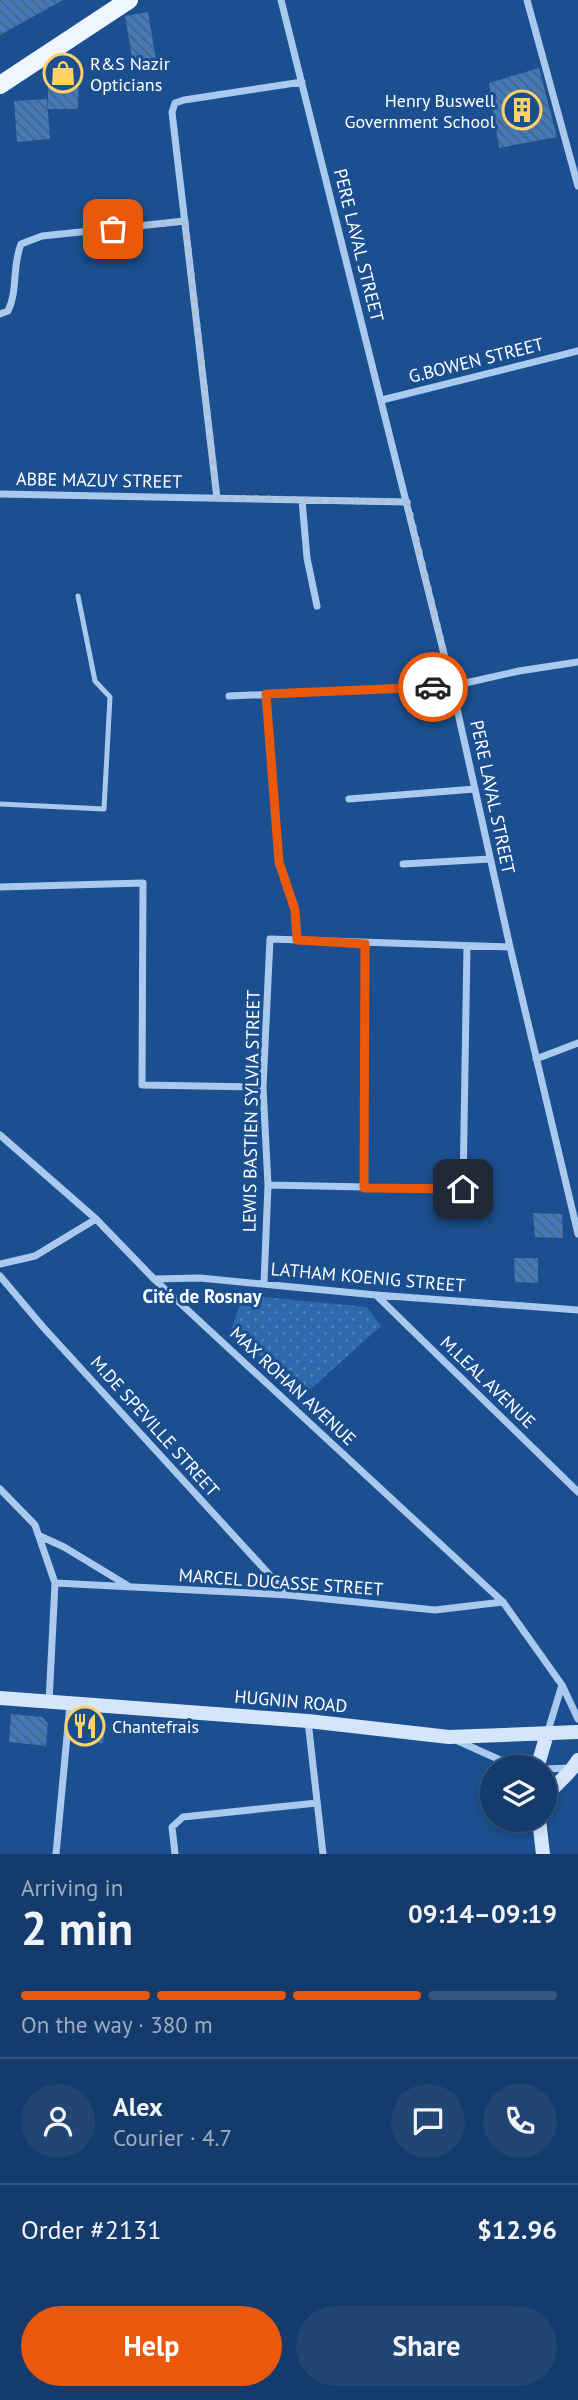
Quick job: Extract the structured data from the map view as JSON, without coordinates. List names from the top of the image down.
{
  "streets": {
    "main road": ["HUGNIN ROAD"],
    "street": [
      "PERE LAVAL STREET",
      "G.BOWEN STREET",
      "ABBE MAZUY STREET",
      "LEWIS BASTIEN SYLVIA STREET",
      "LATHAM KOENIG STREET",
      "M.LEAL AVENUE",
      "MAX ROHAN AVENUE",
      "M.DE SPEVILLE STREET",
      "MARCEL DUCASSE STREET"
    ]
  },
  "crossings": [
    ["PERE LAVAL STREET", "G.BOWEN STREET"],
    ["PERE LAVAL STREET", "ABBE MAZUY STREET"],
    ["LEWIS BASTIEN SYLVIA STREET", "LATHAM KOENIG STREET"],
    ["LATHAM KOENIG STREET", "M.LEAL AVENUE"],
    ["LATHAM KOENIG STREET", "MAX ROHAN AVENUE"],
    ["MAX ROHAN AVENUE", "MARCEL DUCASSE STREET"],
    ["M.DE SPEVILLE STREET", "MARCEL DUCASSE STREET"]
  ],
  "districts": ["Cité de Rosnay"],
  "places": {
    "shop": ["R&S Nazir Opticians"],
    "building": ["Henry Buswell Government School"],
    "restaurant": ["Chantefrais"]
  },
  "page": {
    "heading": ["2 min", "Arriving in", "09:14–09:19"],
    "panel": [
      "Alex",
      "Courier · 4.7",
      "Order #2131",
      "$12.96"
    ],
    "bar": "On the way · 380 m",
    "buttons": ["Help", "Share"]
  }
}
